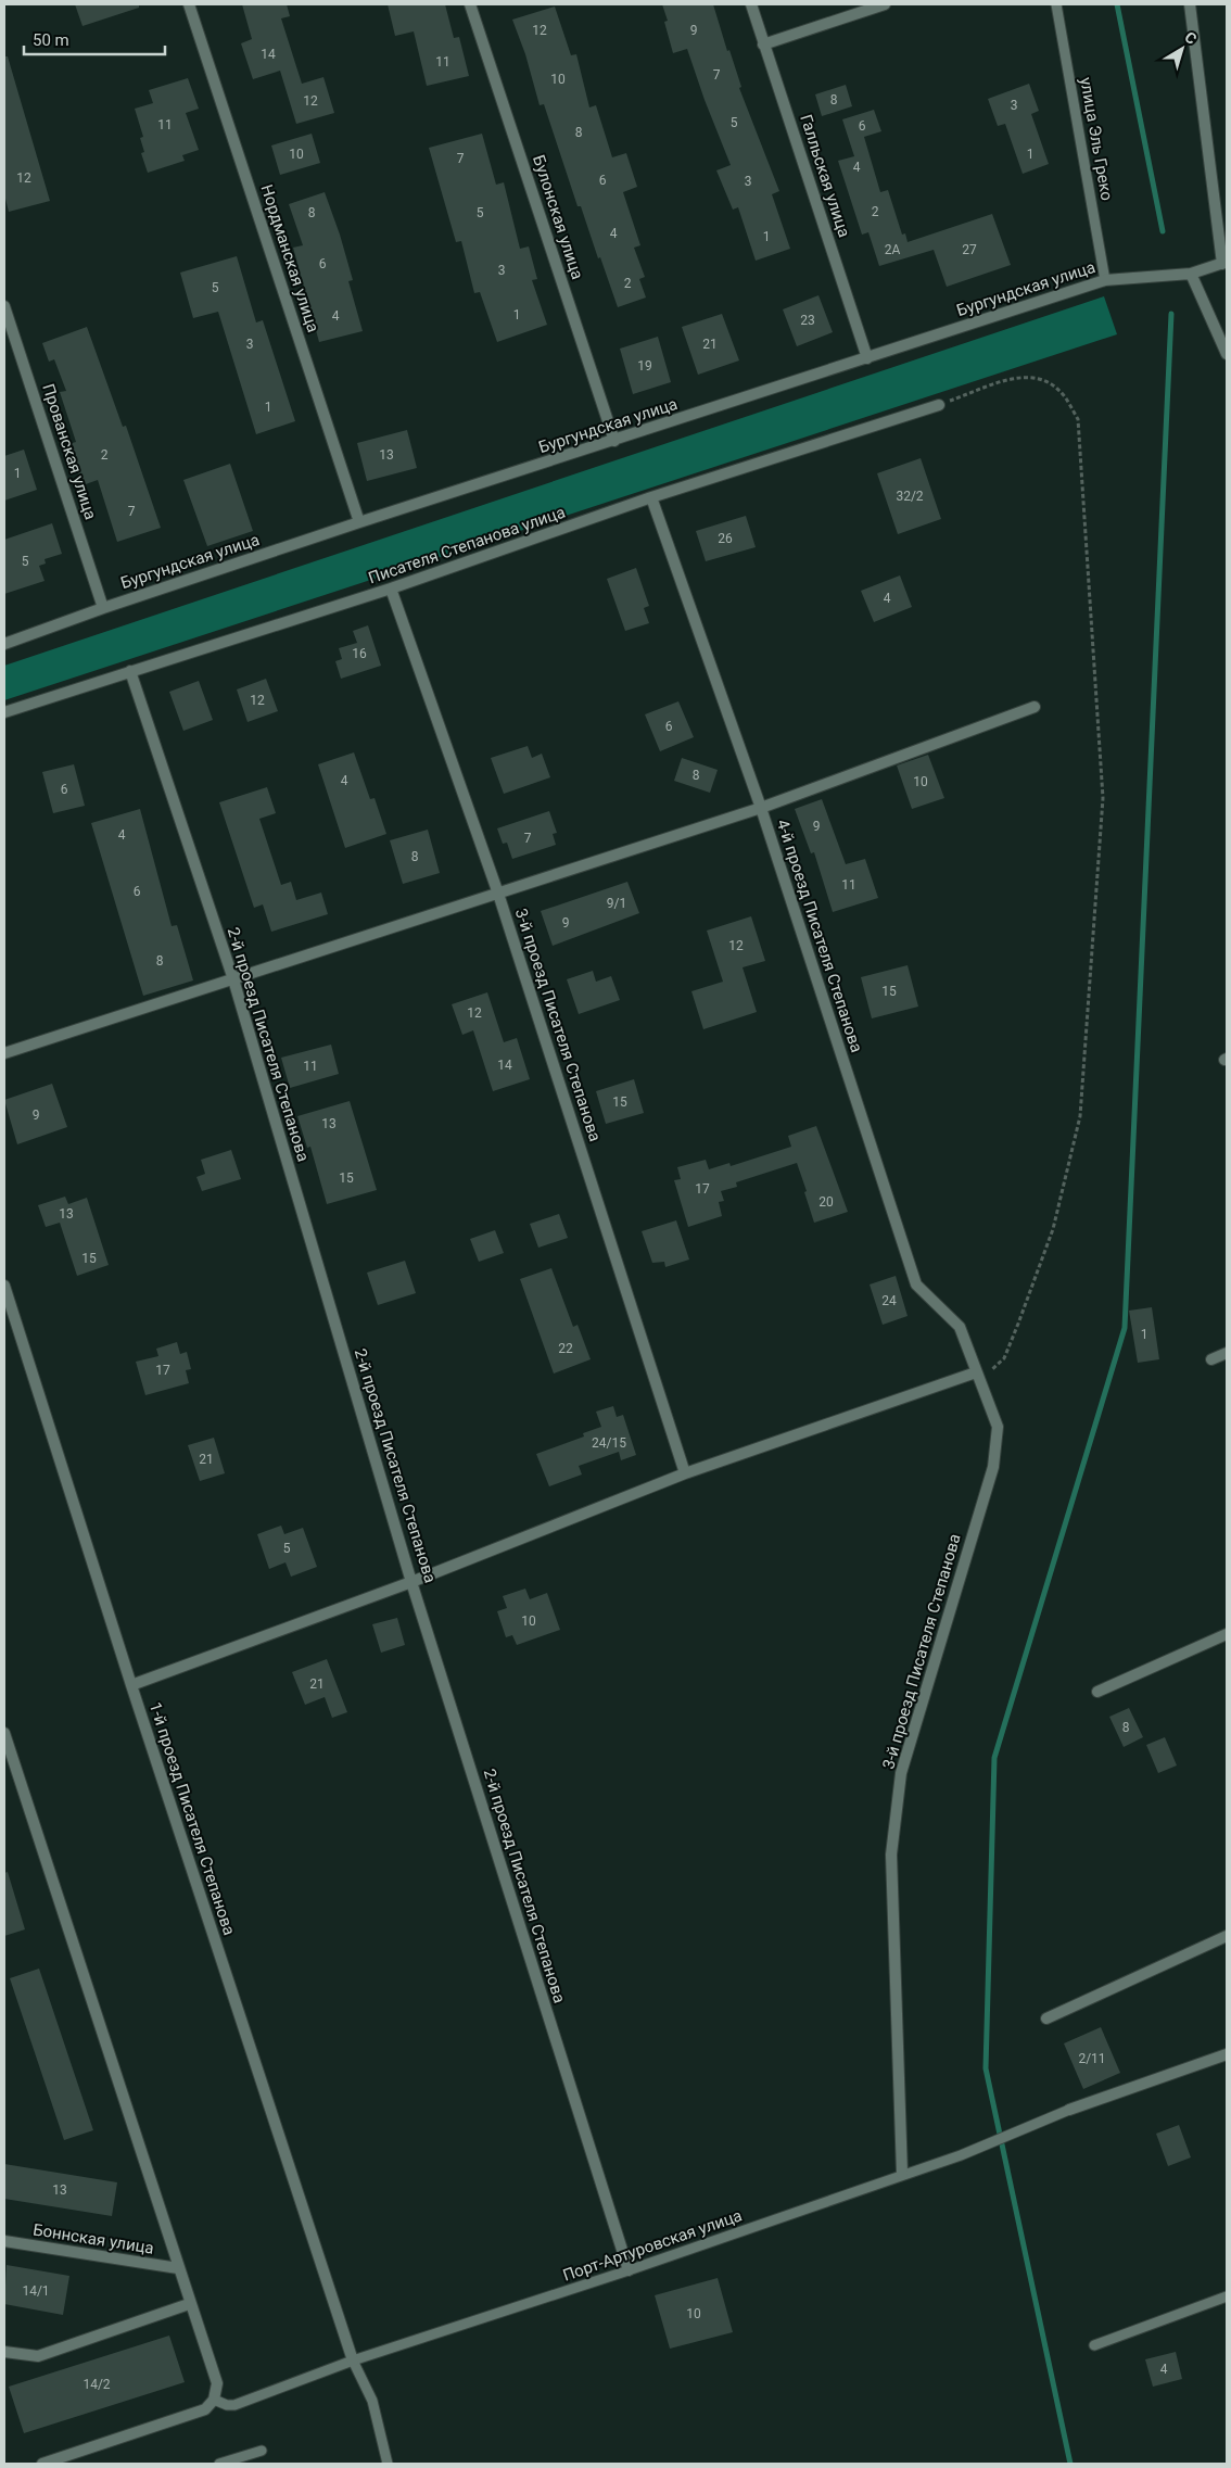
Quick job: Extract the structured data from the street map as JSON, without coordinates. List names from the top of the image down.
{
  "streets": {
    "street": [
      "Галльская улица",
      "Булонская улица",
      "Нордманская улица",
      "Бургундская улица",
      "Прованская улица",
      "Писателя Степанова улица",
      "4-й проезд Писателя Степанова",
      "3-й проезд Писателя Степанова",
      "2-й проезд Писателя Степанова",
      "1-й проезд Писателя Степанова",
      "Боннская улица"
    ],
    "lane": ["улица Эль Греко", "Порт-Артуровская улица"]
  },
  "crossings": [
    ["улица Эль Греко", "Бургундская улица"],
    ["Галльская улица", "Бургундская улица"],
    ["Булонская улица", "Бургундская улица"],
    ["Нордманская улица", "Бургундская улица"],
    ["Бургундская улица", "Прованская улица"],
    ["Писателя Степанова улица", "4-й проезд Писателя Степанова"],
    ["Писателя Степанова улица", "3-й проезд Писателя Степанова"],
    ["Писателя Степанова улица", "2-й проезд Писателя Степанова"],
    ["4-й проезд Писателя Степанова", "3-й проезд Писателя Степанова"],
    ["3-й проезд Писателя Степанова", "Порт-Артуровская улица"],
    ["2-й проезд Писателя Степанова", "Порт-Артуровская улица"],
    ["1-й проезд Писателя Степанова", "Порт-Артуровская улица"]
  ],
  "house_numbers": [
    "12",
    "9",
    "14",
    "11",
    "7",
    "10",
    "8",
    "12",
    "3",
    "5",
    "11",
    "6",
    "8",
    "10",
    "1",
    "7",
    "4",
    "12",
    "6",
    "3",
    "2",
    "8",
    "5",
    "4",
    "1",
    "2А",
    "27",
    "6",
    "3",
    "2",
    "5",
    "1",
    "4",
    "23",
    "3",
    "21",
    "19",
    "1",
    "2",
    "13",
    "1",
    "32/2",
    "7",
    "26",
    "5",
    "4",
    "16",
    "12",
    "6",
    "8",
    "4",
    "10",
    "6",
    "9",
    "4",
    "7",
    "8",
    "11",
    "6",
    "9/1",
    "9",
    "12",
    "8",
    "15",
    "12",
    "14",
    "11",
    "15",
    "9",
    "13",
    "15",
    "17",
    "20",
    "13",
    "15",
    "24",
    "1",
    "22",
    "17",
    "24/15",
    "21",
    "5",
    "10",
    "21",
    "8",
    "2/11",
    "13",
    "14/1",
    "10",
    "4",
    "14/2"
  ],
  "scale_bar": "50 m",
  "north": "top right"
}
